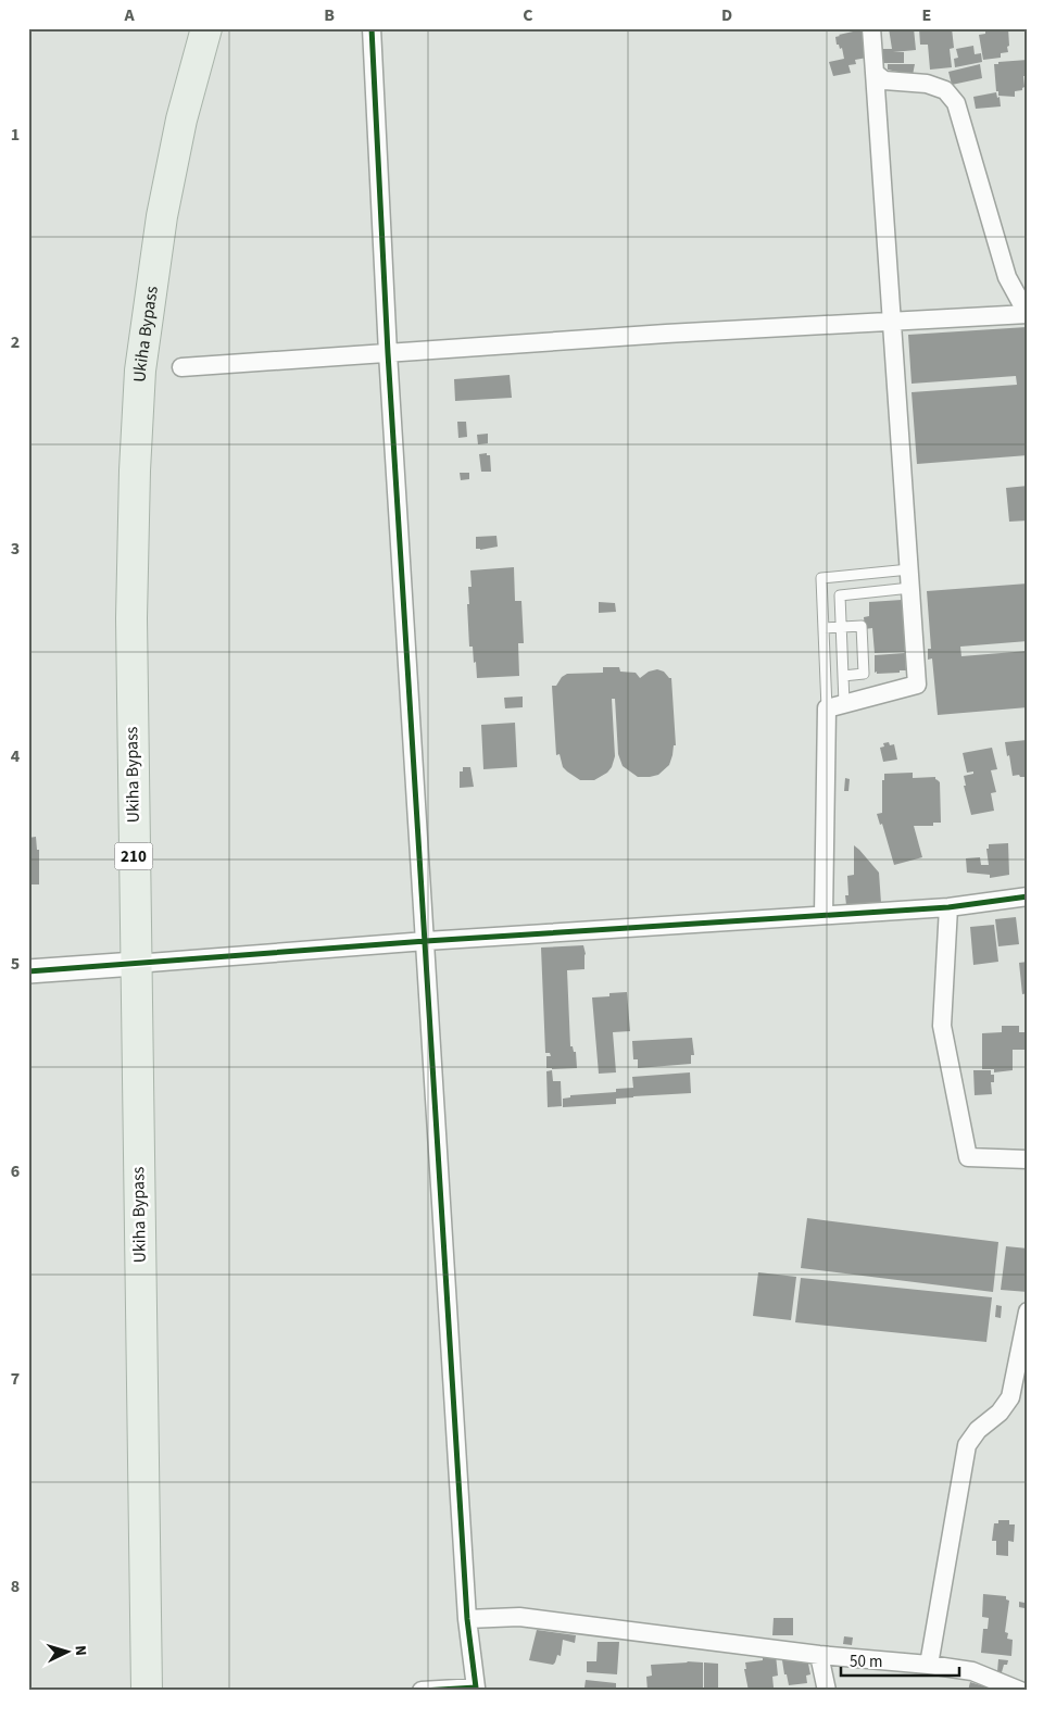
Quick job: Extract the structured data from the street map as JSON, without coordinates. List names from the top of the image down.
{
  "streets": {
    "highway": ["Ukiha Bypass", "210"]
  },
  "scale_bar": "50 m",
  "north": "right",
  "grid": {
    "columns": [
      "A",
      "B",
      "C",
      "D",
      "E"
    ],
    "rows": [
      "1",
      "2",
      "3",
      "4",
      "5",
      "6",
      "7",
      "8"
    ]
  }
}
